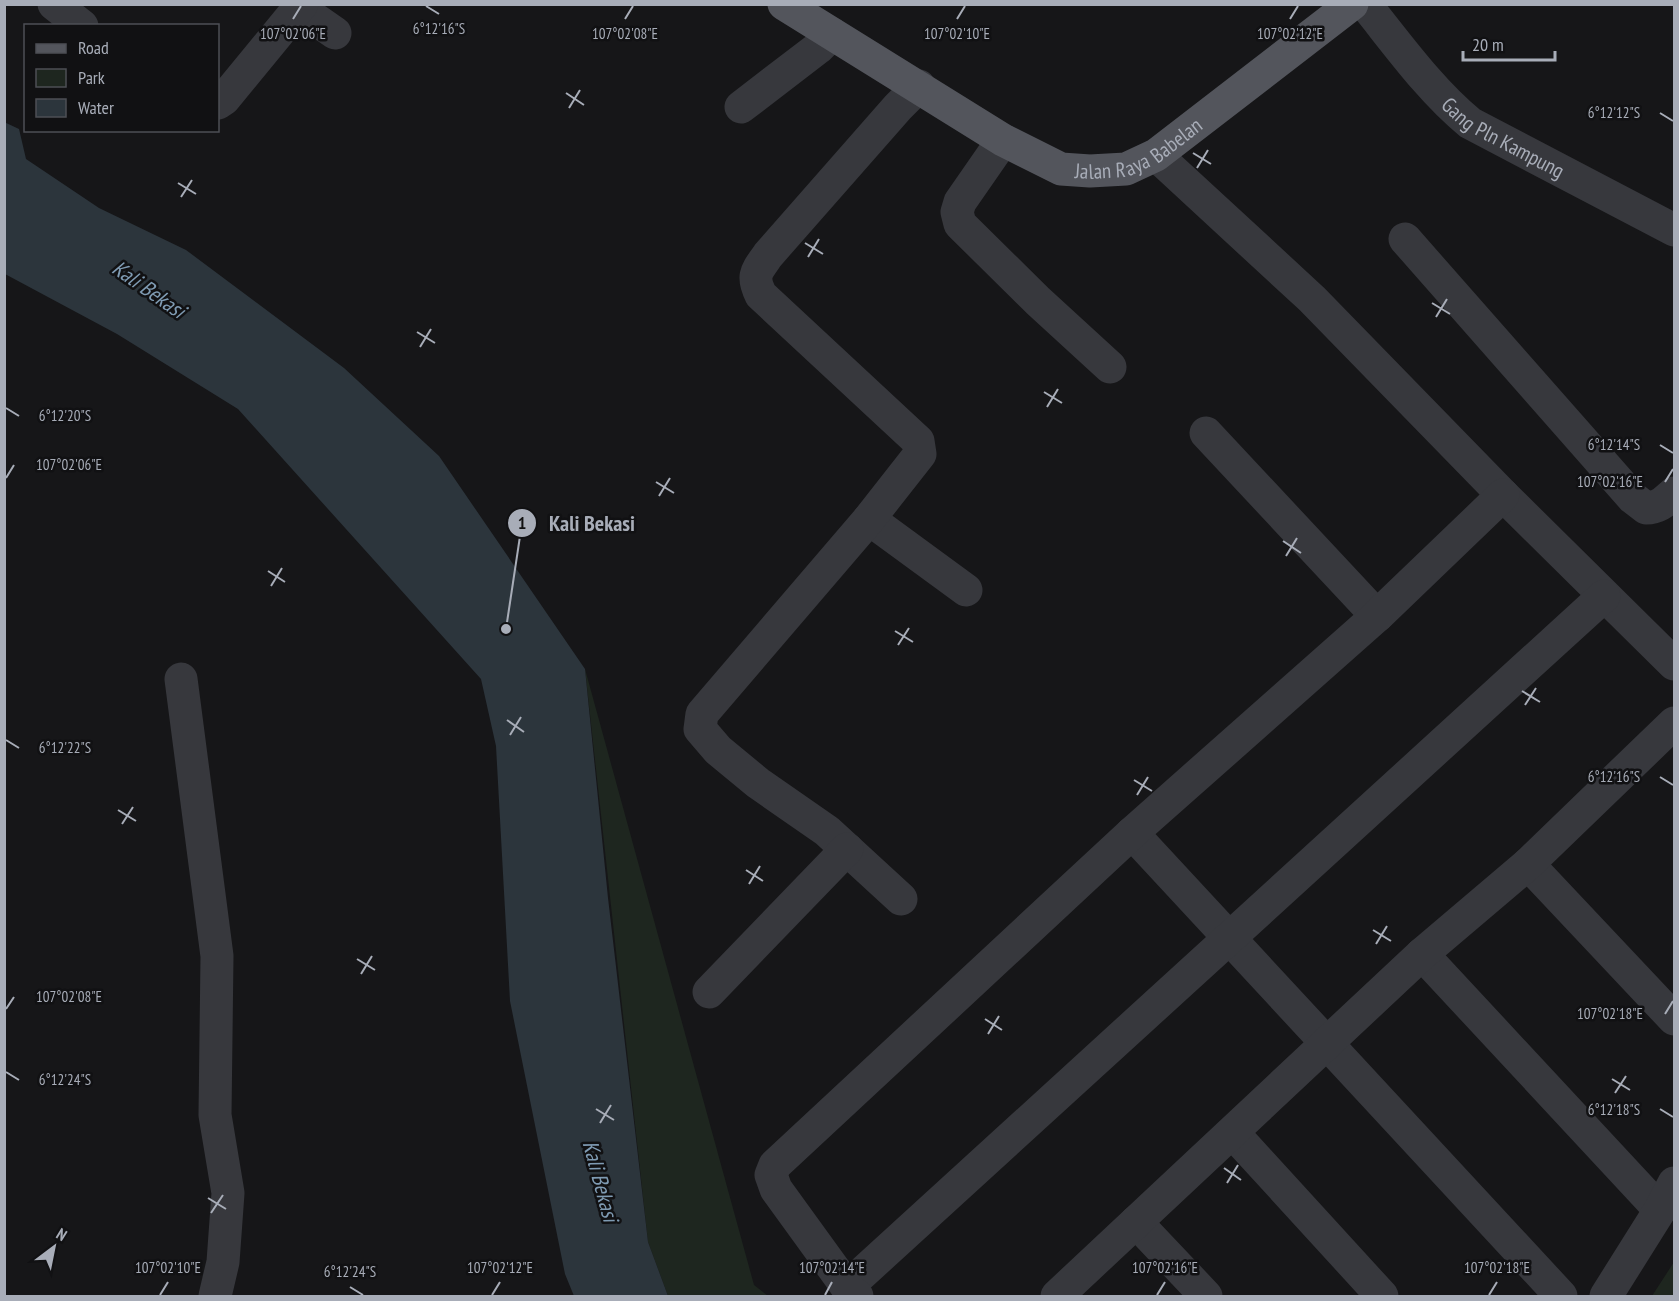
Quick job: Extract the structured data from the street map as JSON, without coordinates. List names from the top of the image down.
{
  "streets": {
    "main road": ["Jalan Raya Babelan"],
    "street": ["Gang Pln Kampung"]
  },
  "water": ["Kali Bekasi"],
  "places": ["Kali Bekasi"],
  "legend": ["Road", "Park", "Water"],
  "scale_bar": "20 m",
  "north": "top right",
  "coordinates": [
    "6°12'16\"S",
    "107°02'06\"E",
    "107°02'08\"E",
    "107°02'10\"E",
    "107°02'12\"E",
    "6°12'12\"S",
    "6°12'20\"S",
    "6°12'14\"S",
    "107°02'16\"E",
    "6°12'22\"S",
    "107°02'18\"E",
    "6°12'24\"S",
    "6°12'18\"S",
    "107°02'14\"E"
  ]
}
